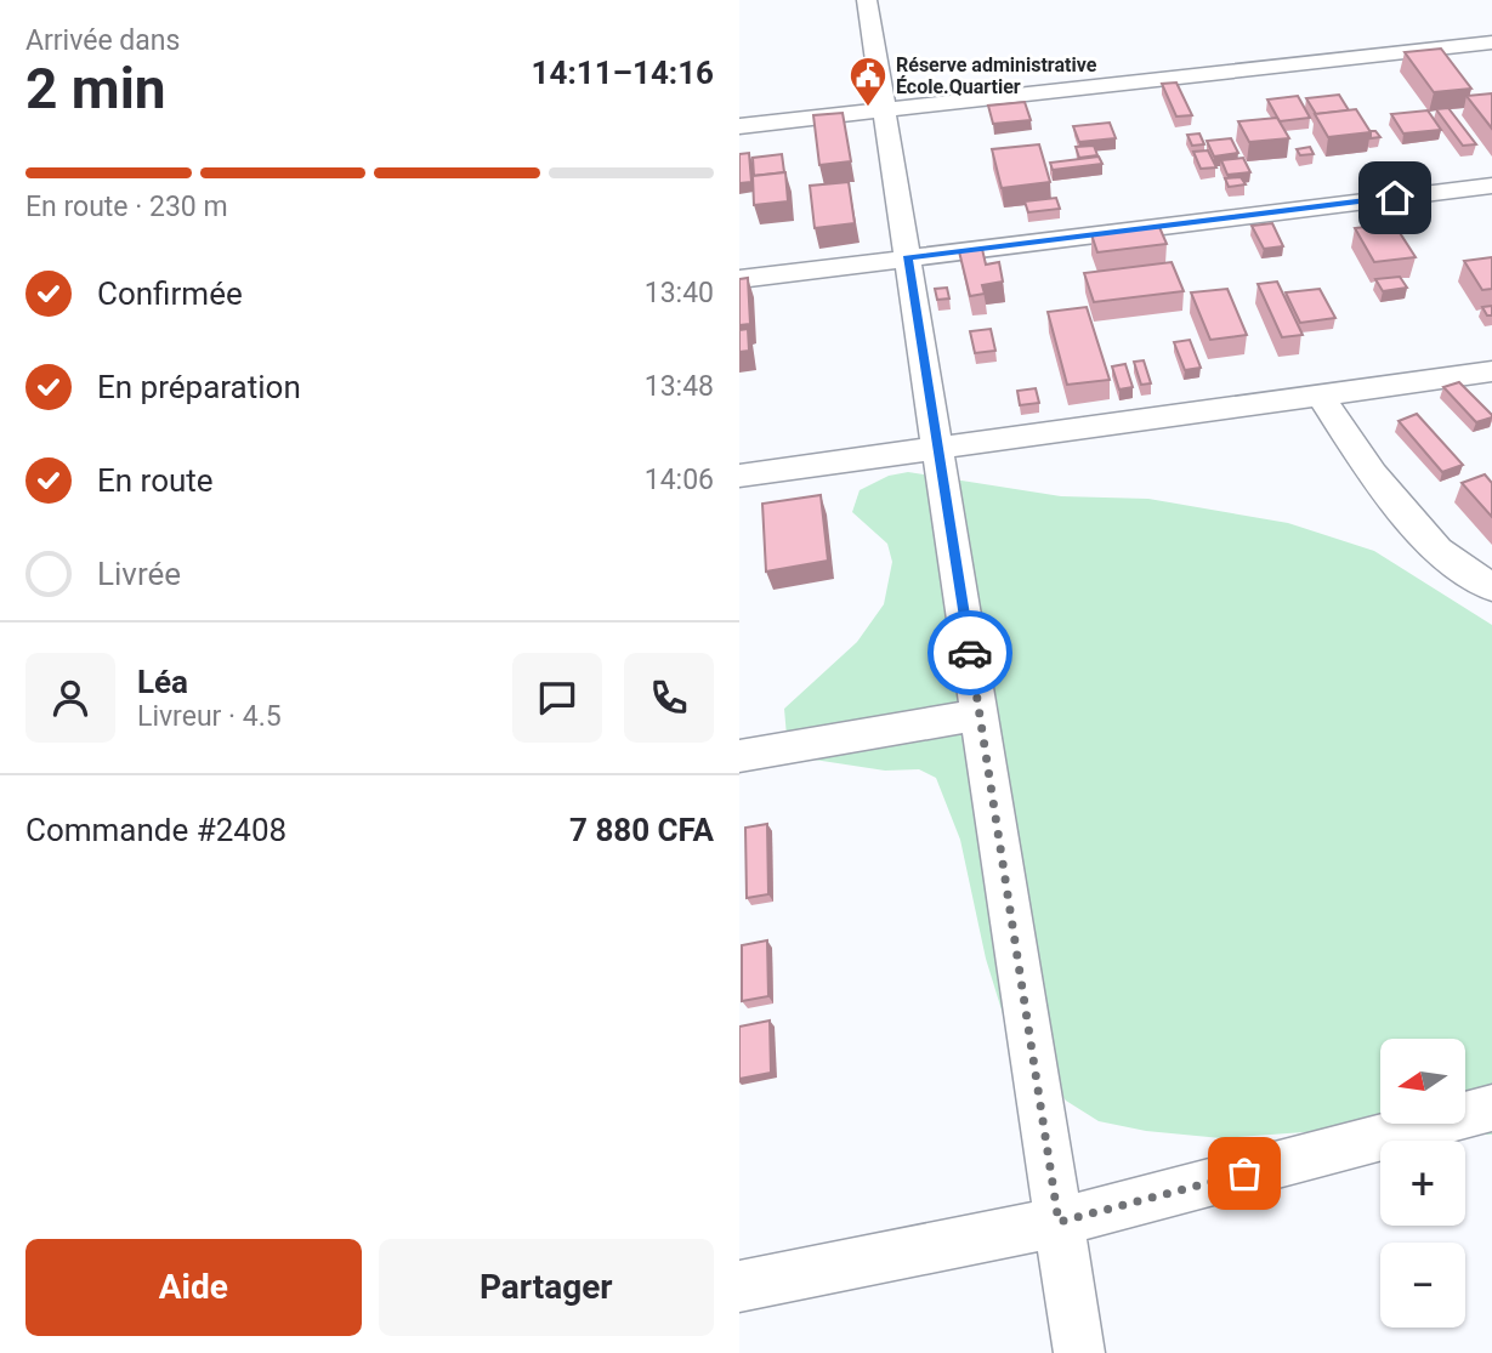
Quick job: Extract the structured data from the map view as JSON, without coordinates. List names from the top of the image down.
{
  "places": {
    "public building": ["Réserve administrative École.Quartier"]
  },
  "north": "left",
  "page": {
    "heading": ["2 min", "Arrivée dans", "14:11–14:16"],
    "panel": [
      "Léa",
      "Livreur · 4.5",
      "Commande #2408",
      "7 880 CFA"
    ],
    "bar": "En route · 230 m",
    "list": [
      ["Confirmée", "13:40"],
      ["En préparation", "13:48"],
      ["En route", "14:06"],
      "Livrée"
    ],
    "map_buttons": ["+", "−"],
    "buttons": ["Aide", "Partager"]
  }
}
